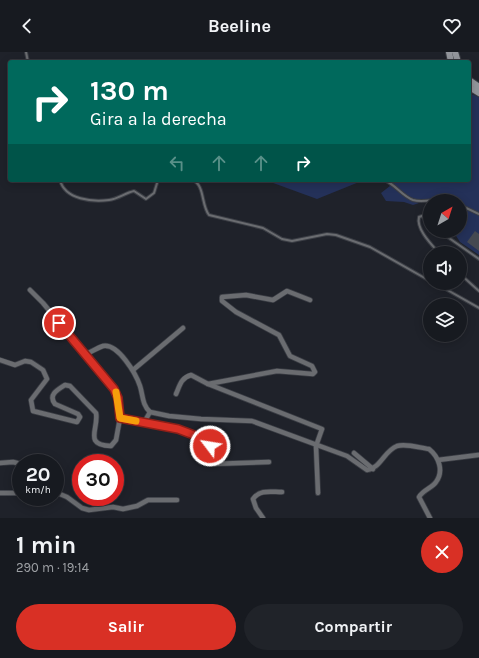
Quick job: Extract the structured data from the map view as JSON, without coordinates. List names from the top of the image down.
{
  "north": "top right",
  "page": {
    "header": "Beeline",
    "turn": ["130 m", "Gira a la derecha"],
    "speed": "20 km/h",
    "limit": "30",
    "heading": ["1 min", "290 m · 19:14"],
    "buttons": ["Salir", "Compartir"]
  }
}
